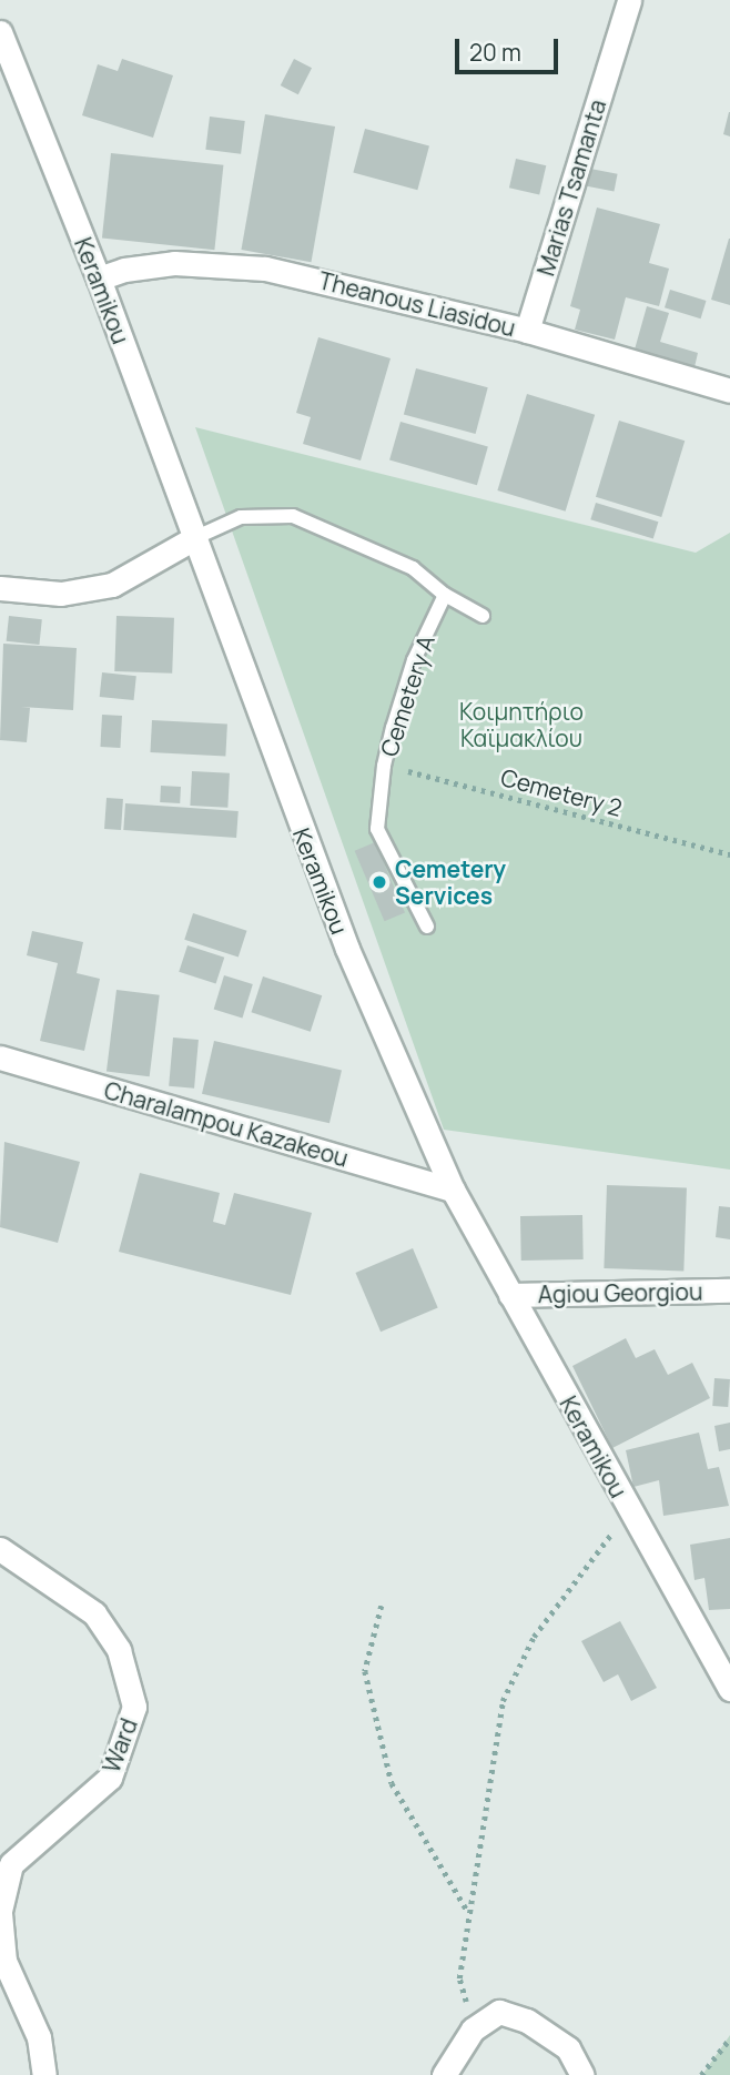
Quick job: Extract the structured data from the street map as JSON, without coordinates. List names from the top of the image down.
{
  "streets": {
    "street": [
      "Marias Tsamanta",
      "Keramikou",
      "Theanous Liasidou",
      "Charalampou Kazakeou",
      "Agiou Georgiou",
      "Ward"
    ],
    "lane": ["Cemetery A"],
    "path": ["Cemetery 2"]
  },
  "crossings": [
    ["Marias Tsamanta", "Theanous Liasidou"],
    ["Keramikou", "Theanous Liasidou"],
    ["Keramikou", "Charalampou Kazakeou"],
    ["Keramikou", "Agiou Georgiou"],
    ["Cemetery A", "Cemetery 2"]
  ],
  "parks": ["Κοιμητήριο Καϊμακλίου"],
  "places": ["Cemetery Services"],
  "scale_bar": "20 m"
}
